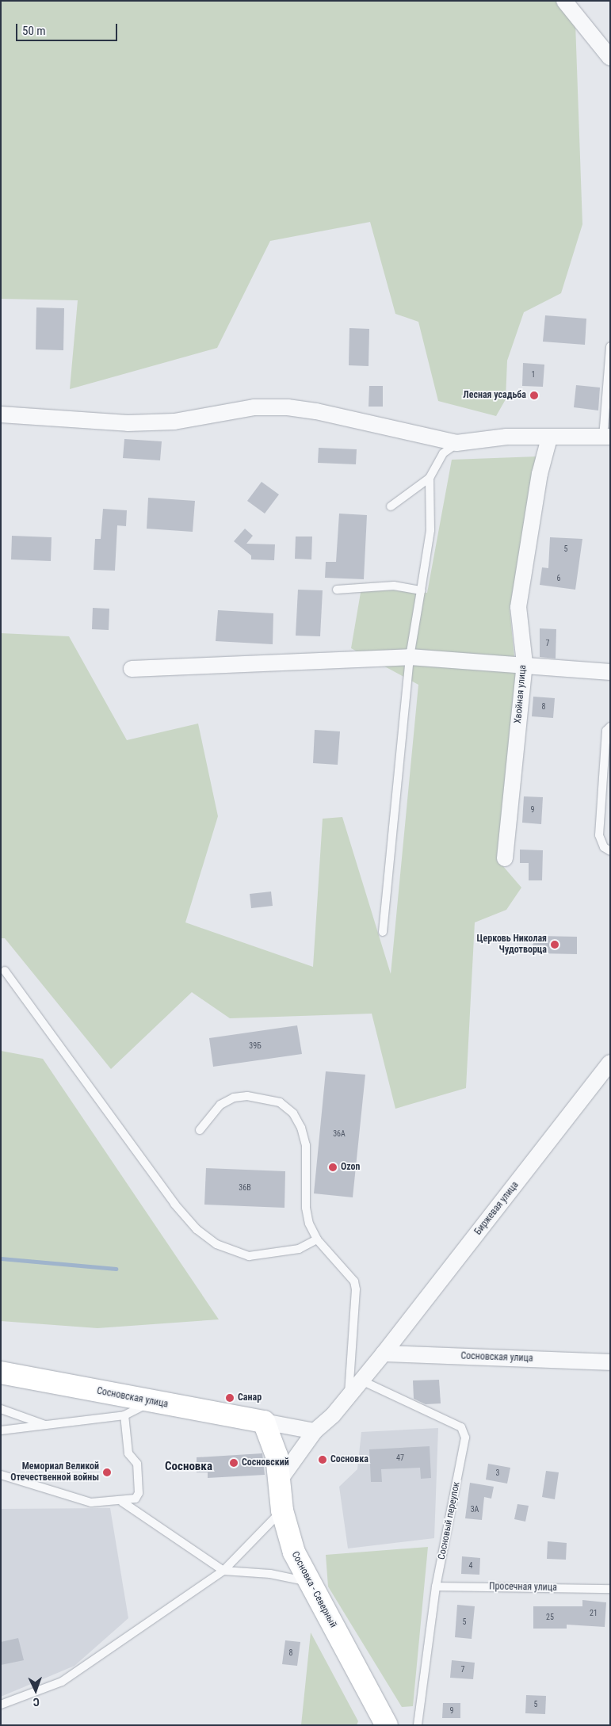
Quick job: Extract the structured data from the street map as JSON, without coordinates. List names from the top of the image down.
{
  "streets": {
    "street": [
      "Хвойная улица",
      "Биржевая улица",
      "Сосновская улица",
      "Сосновка - Северный"
    ],
    "lane": ["Сосновый переулок", "Просечная улица"]
  },
  "crossings": [
    ["Биржевая улица", "Сосновская улица"],
    ["Биржевая улица", "Сосновый переулок"],
    ["Биржевая улица", "Сосновка - Северный"],
    ["Сосновская улица", "Сосновка - Северный"],
    ["Сосновый переулок", "Просечная улица"]
  ],
  "districts": ["Сосновка"],
  "places": [
    "Лесная усадьба",
    "Церковь Николая Чудотворца",
    "Ozon",
    "Санар",
    "Сосновка",
    "Сосновский",
    "Мемориал Великой Отечественной войны"
  ],
  "house_numbers": [
    "1",
    "5",
    "6",
    "7",
    "8",
    "9",
    "39Б",
    "36А",
    "36В",
    "47",
    "3",
    "3А",
    "4",
    "21",
    "25",
    "5",
    "8",
    "7",
    "5",
    "9"
  ],
  "scale_bar": "50 m",
  "north": "bottom"
}
